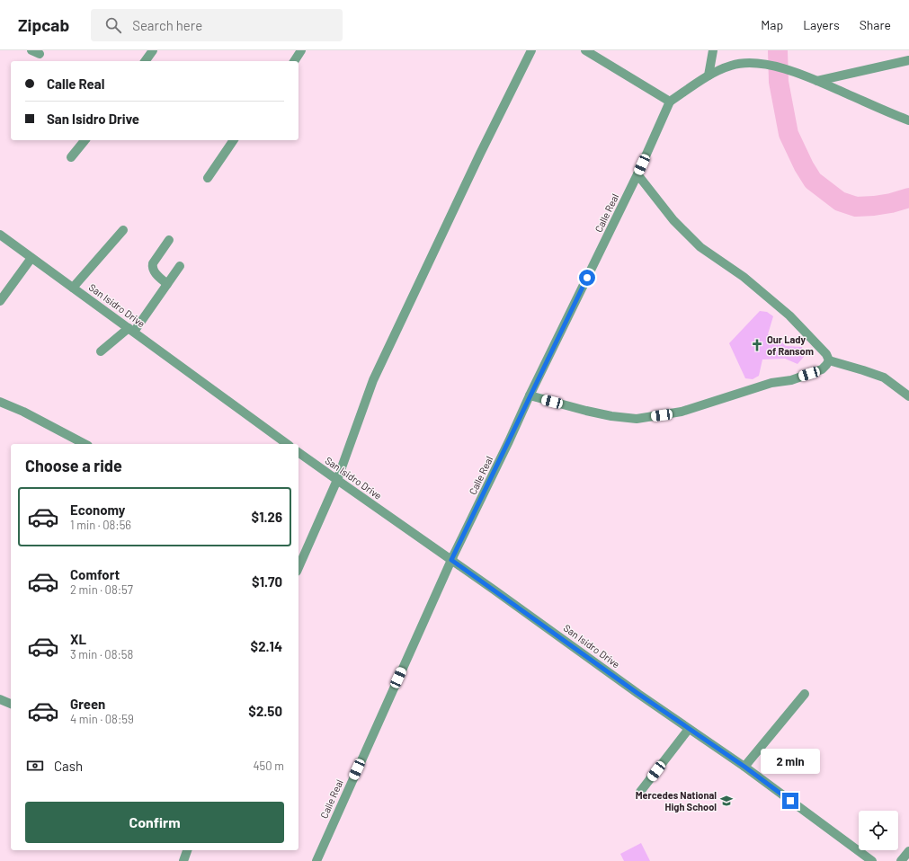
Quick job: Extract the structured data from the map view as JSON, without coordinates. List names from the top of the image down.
{
  "streets": {
    "street": ["Calle Real", "San Isidro Drive"]
  },
  "crossings": [
    ["Calle Real", "San Isidro Drive"]
  ],
  "places": {
    "church": ["Our Lady of Ransom"],
    "school or university": ["Mercedes National High School"]
  },
  "page": {
    "header": "Zipcab",
    "search": "Search here",
    "nav": ["Map", "Layers", "Share"],
    "banner": ["Calle Real", "San Isidro Drive"],
    "heading": "Choose a ride",
    "list": [
      {
        "name": "Economy",
        "note": "1 min · 08:56",
        "value": "$1.26"
      },
      {
        "name": "Comfort",
        "note": "2 min · 08:57",
        "value": "$1.70"
      },
      {
        "name": "XL",
        "note": "3 min · 08:58",
        "value": "$2.14"
      },
      {
        "name": "Green",
        "note": "4 min · 08:59",
        "value": "$2.50"
      }
    ],
    "pay": ["Cash", "450 m"],
    "bubble": "2 min",
    "buttons": "Confirm"
  }
}
